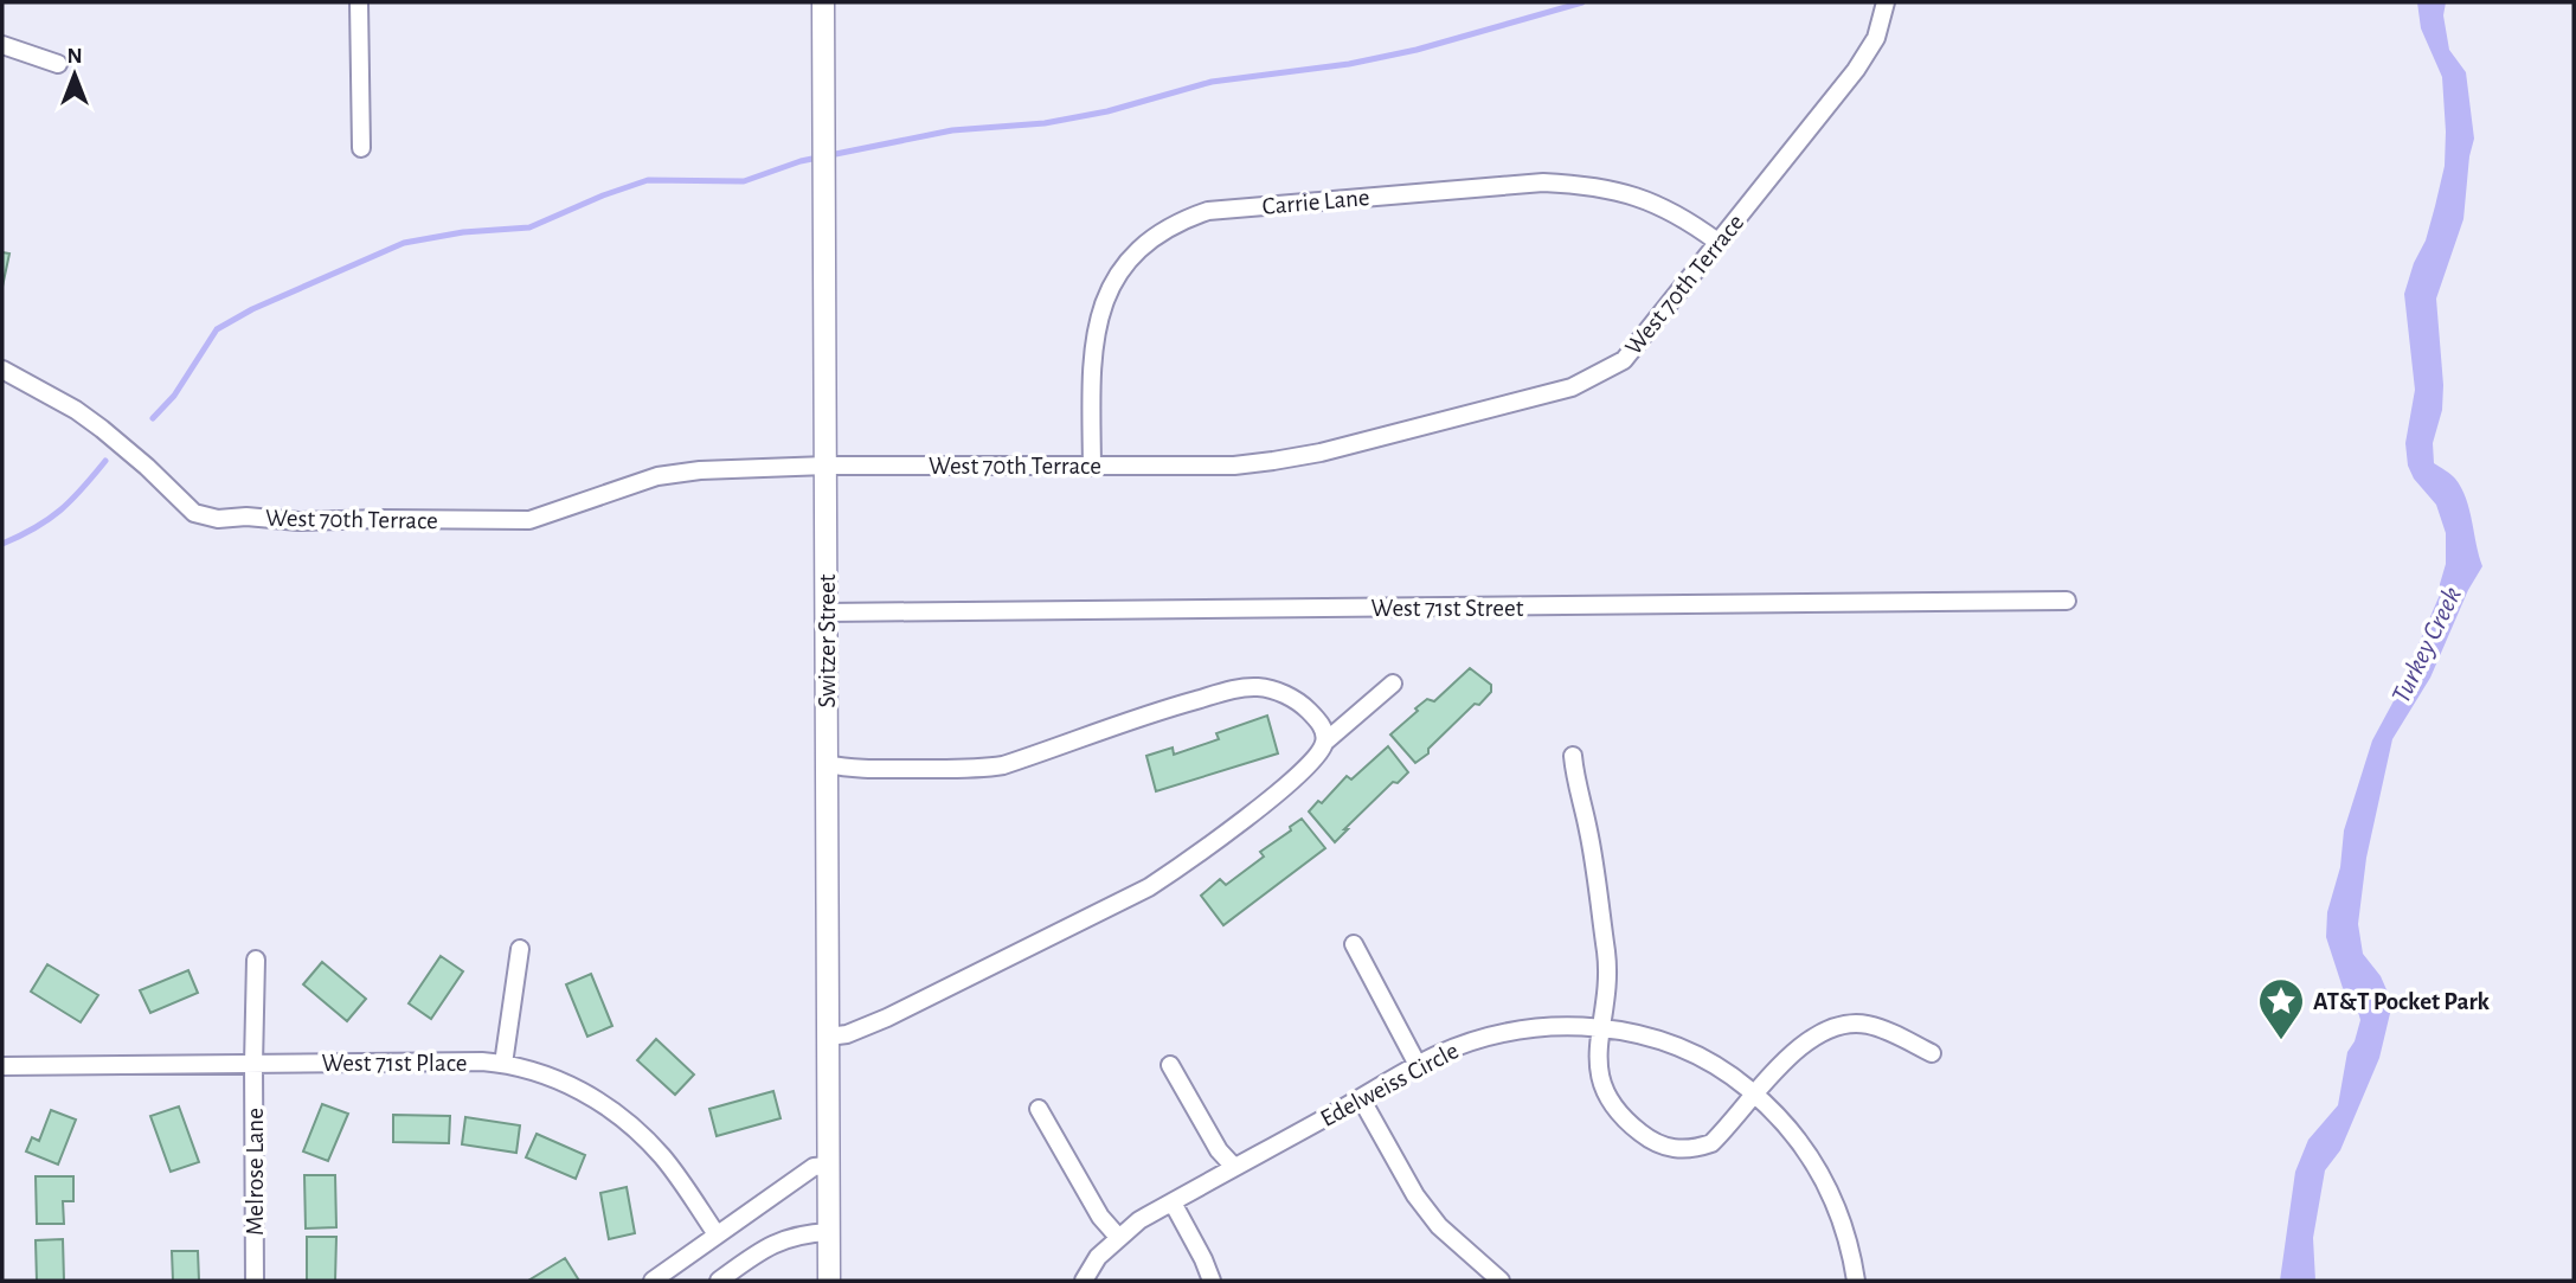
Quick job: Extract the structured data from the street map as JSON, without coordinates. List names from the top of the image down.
{
  "streets": {
    "street": [
      "Carrie Lane",
      "West 70th Terrace",
      "West 71st Street",
      "Switzer Street",
      "West 71st Place",
      "Edelweiss Circle",
      "Melrose Lane"
    ]
  },
  "crossings": [
    ["Carrie Lane", "West 70th Terrace"],
    ["West 70th Terrace", "Switzer Street"],
    ["West 71st Street", "Switzer Street"],
    ["West 71st Place", "Melrose Lane"]
  ],
  "water": ["Turkey Creek"],
  "places": {
    "place": ["AT&T Pocket Park"]
  },
  "north": "top"
}
